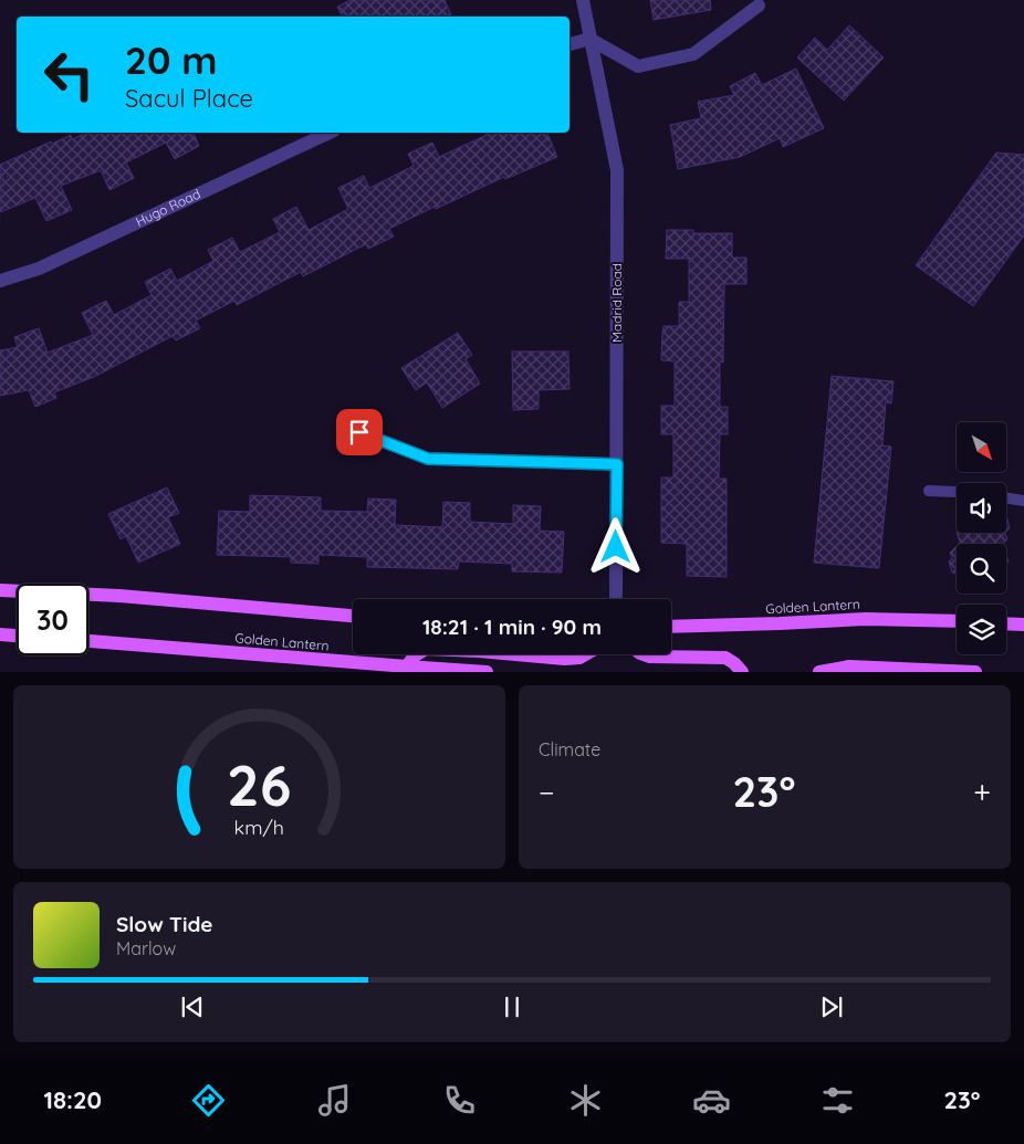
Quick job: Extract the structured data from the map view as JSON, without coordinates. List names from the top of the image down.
{
  "streets": {
    "main road": ["Golden Lantern"],
    "street": ["Hugo Road", "Madrid Road"]
  },
  "north": "bottom right",
  "page": {
    "turn": ["20 m", "Sacul Place"],
    "limit": "30",
    "trip": "18:21 · 1 min · 90 m",
    "tile": "Climate",
    "heat": ["−", "23°", "+"],
    "song": ["Slow Tide", "Marlow"],
    "tabs": ["18:20", "23°"],
    "gauge": ["26", "km/h"]
  }
}
